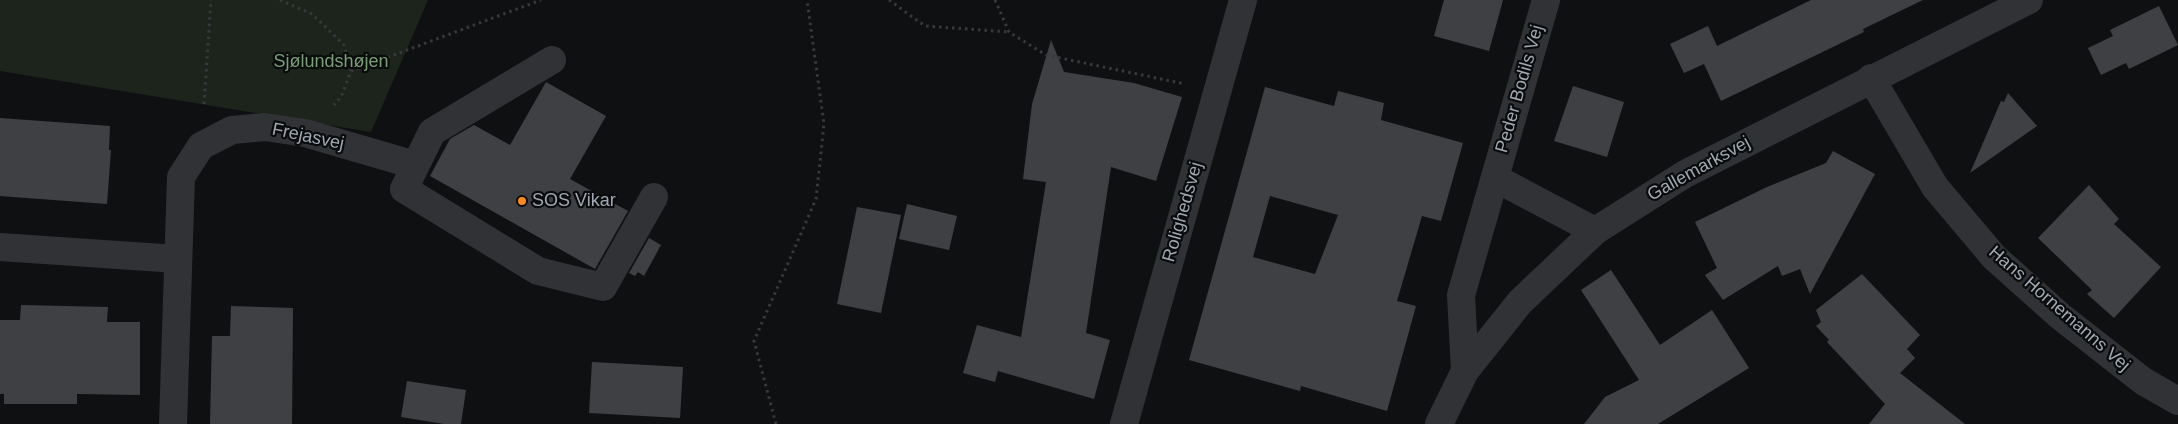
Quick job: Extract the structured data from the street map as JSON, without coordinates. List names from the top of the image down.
{
  "streets": {
    "street": [
      "Peder Bodils Vej",
      "Frejasvej",
      "Gallemarksvej",
      "Rolighedsvej",
      "Hans Hornemanns Vej"
    ]
  },
  "crossings": [
    ["Peder Bodils Vej", "Gallemarksvej"],
    ["Gallemarksvej", "Hans Hornemanns Vej"]
  ],
  "parks": ["Sjølundshøjen"],
  "places": ["SOS Vikar"]
}
